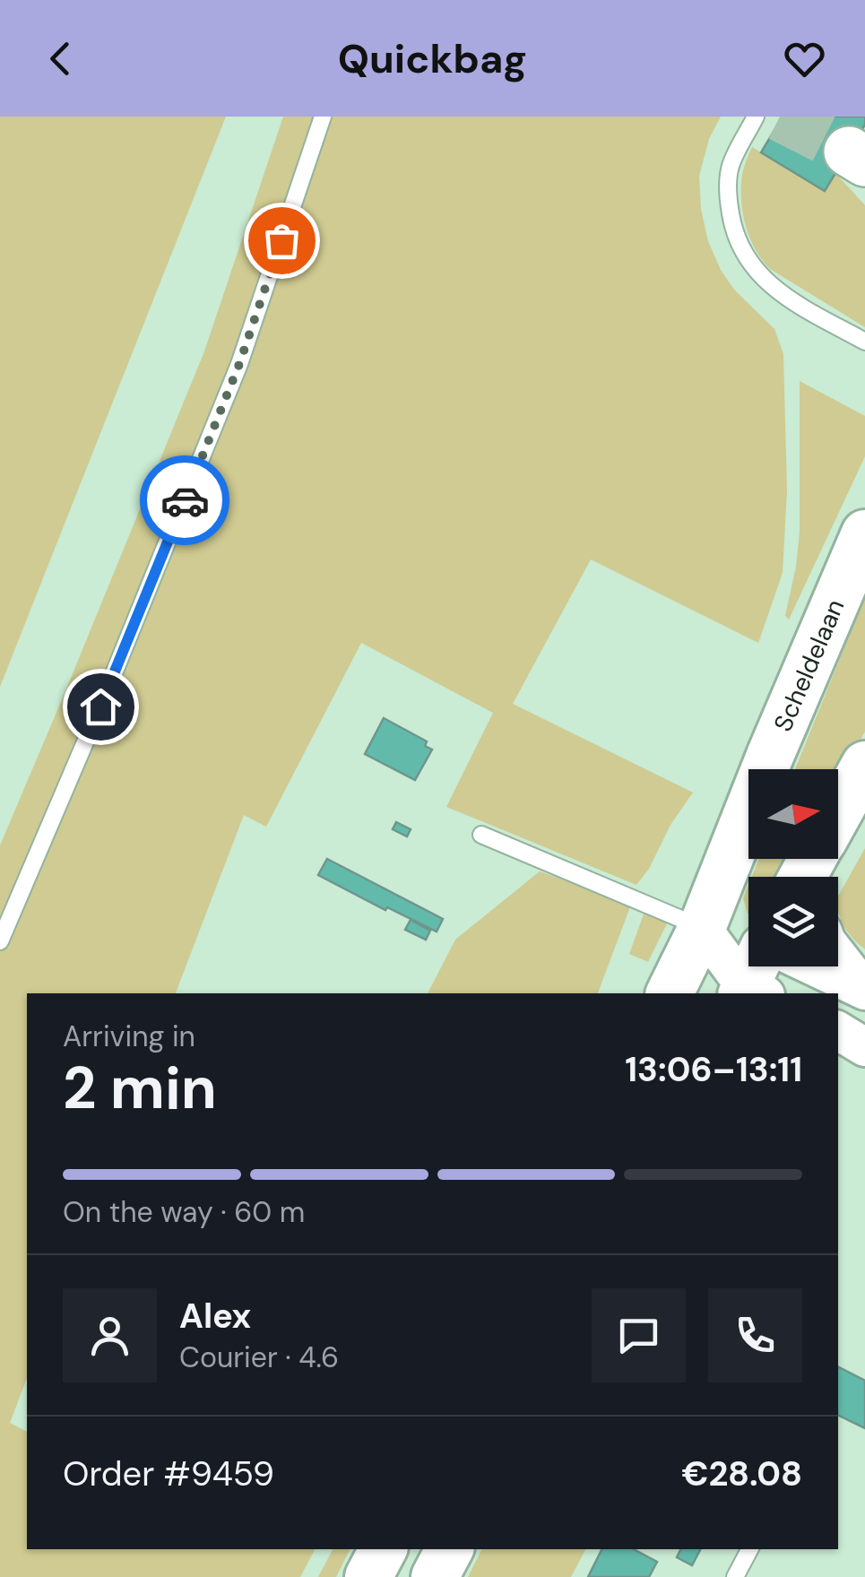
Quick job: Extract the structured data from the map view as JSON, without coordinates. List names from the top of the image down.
{
  "streets": {
    "main road": ["Scheldelaan"]
  },
  "north": "right",
  "page": {
    "header": "Quickbag",
    "heading": ["2 min", "Arriving in", "13:06–13:11"],
    "panel": [
      "Alex",
      "Courier · 4.6",
      "Order #9459",
      "€28.08"
    ],
    "bar": "On the way · 60 m"
  }
}
